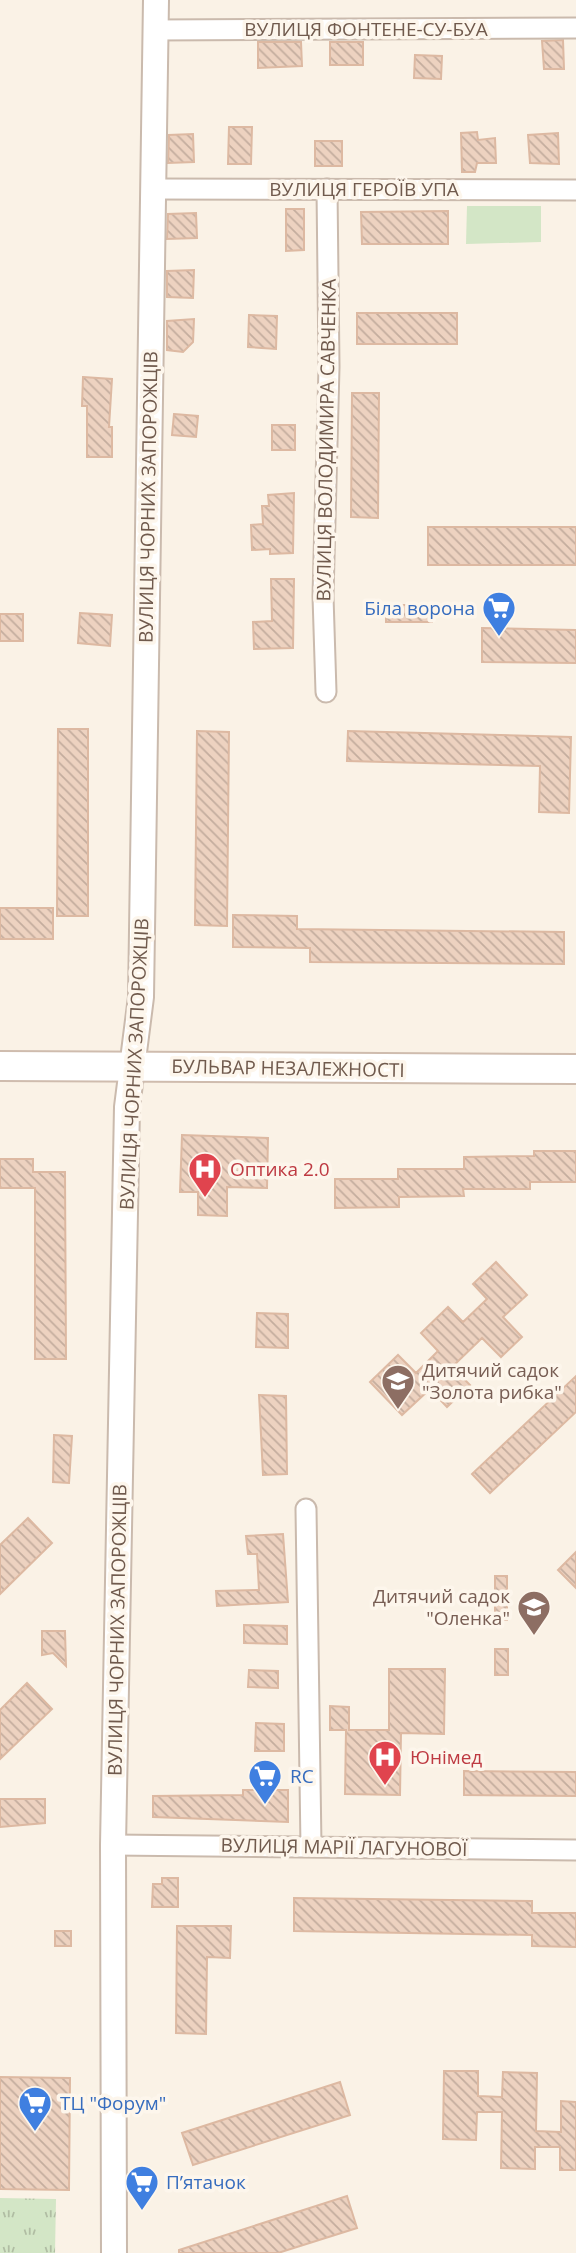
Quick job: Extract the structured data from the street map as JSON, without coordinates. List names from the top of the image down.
{
  "streets": {
    "main road": ["БУЛЬВАР НЕЗАЛЕЖНОСТІ"],
    "street": [
      "ВУЛИЦЯ ФОНТЕНЕ-СУ-БУА",
      "ВУЛИЦЯ ГЕРОЇВ УПА",
      "ВУЛИЦЯ ВОЛОДИМИРА САВЧЕНКА",
      "ВУЛИЦЯ ЧОРНИХ ЗАПОРОЖЦІВ",
      "ВУЛИЦЯ МАРІЇ ЛАГУНОВОЇ"
    ]
  },
  "crossings": [
    ["ВУЛИЦЯ ФОНТЕНЕ-СУ-БУА", "ВУЛИЦЯ ЧОРНИХ ЗАПОРОЖЦІВ"],
    ["ВУЛИЦЯ ГЕРОЇВ УПА", "ВУЛИЦЯ ВОЛОДИМИРА САВЧЕНКА"],
    ["ВУЛИЦЯ ГЕРОЇВ УПА", "ВУЛИЦЯ ЧОРНИХ ЗАПОРОЖЦІВ"],
    ["ВУЛИЦЯ ЧОРНИХ ЗАПОРОЖЦІВ", "БУЛЬВАР НЕЗАЛЕЖНОСТІ"],
    ["ВУЛИЦЯ ЧОРНИХ ЗАПОРОЖЦІВ", "ВУЛИЦЯ МАРІЇ ЛАГУНОВОЇ"]
  ],
  "places": {
    "supermarket": [
      "Біла ворона",
      "RC",
      "ТЦ \"Форум\"",
      "П’ятачок"
    ],
    "hospital": ["Оптика 2.0", "Юнімед"],
    "school or university": ["Дитячий садок \"Золота рибка\"", "Дитячий садок \"Оленка\""]
  }
}
